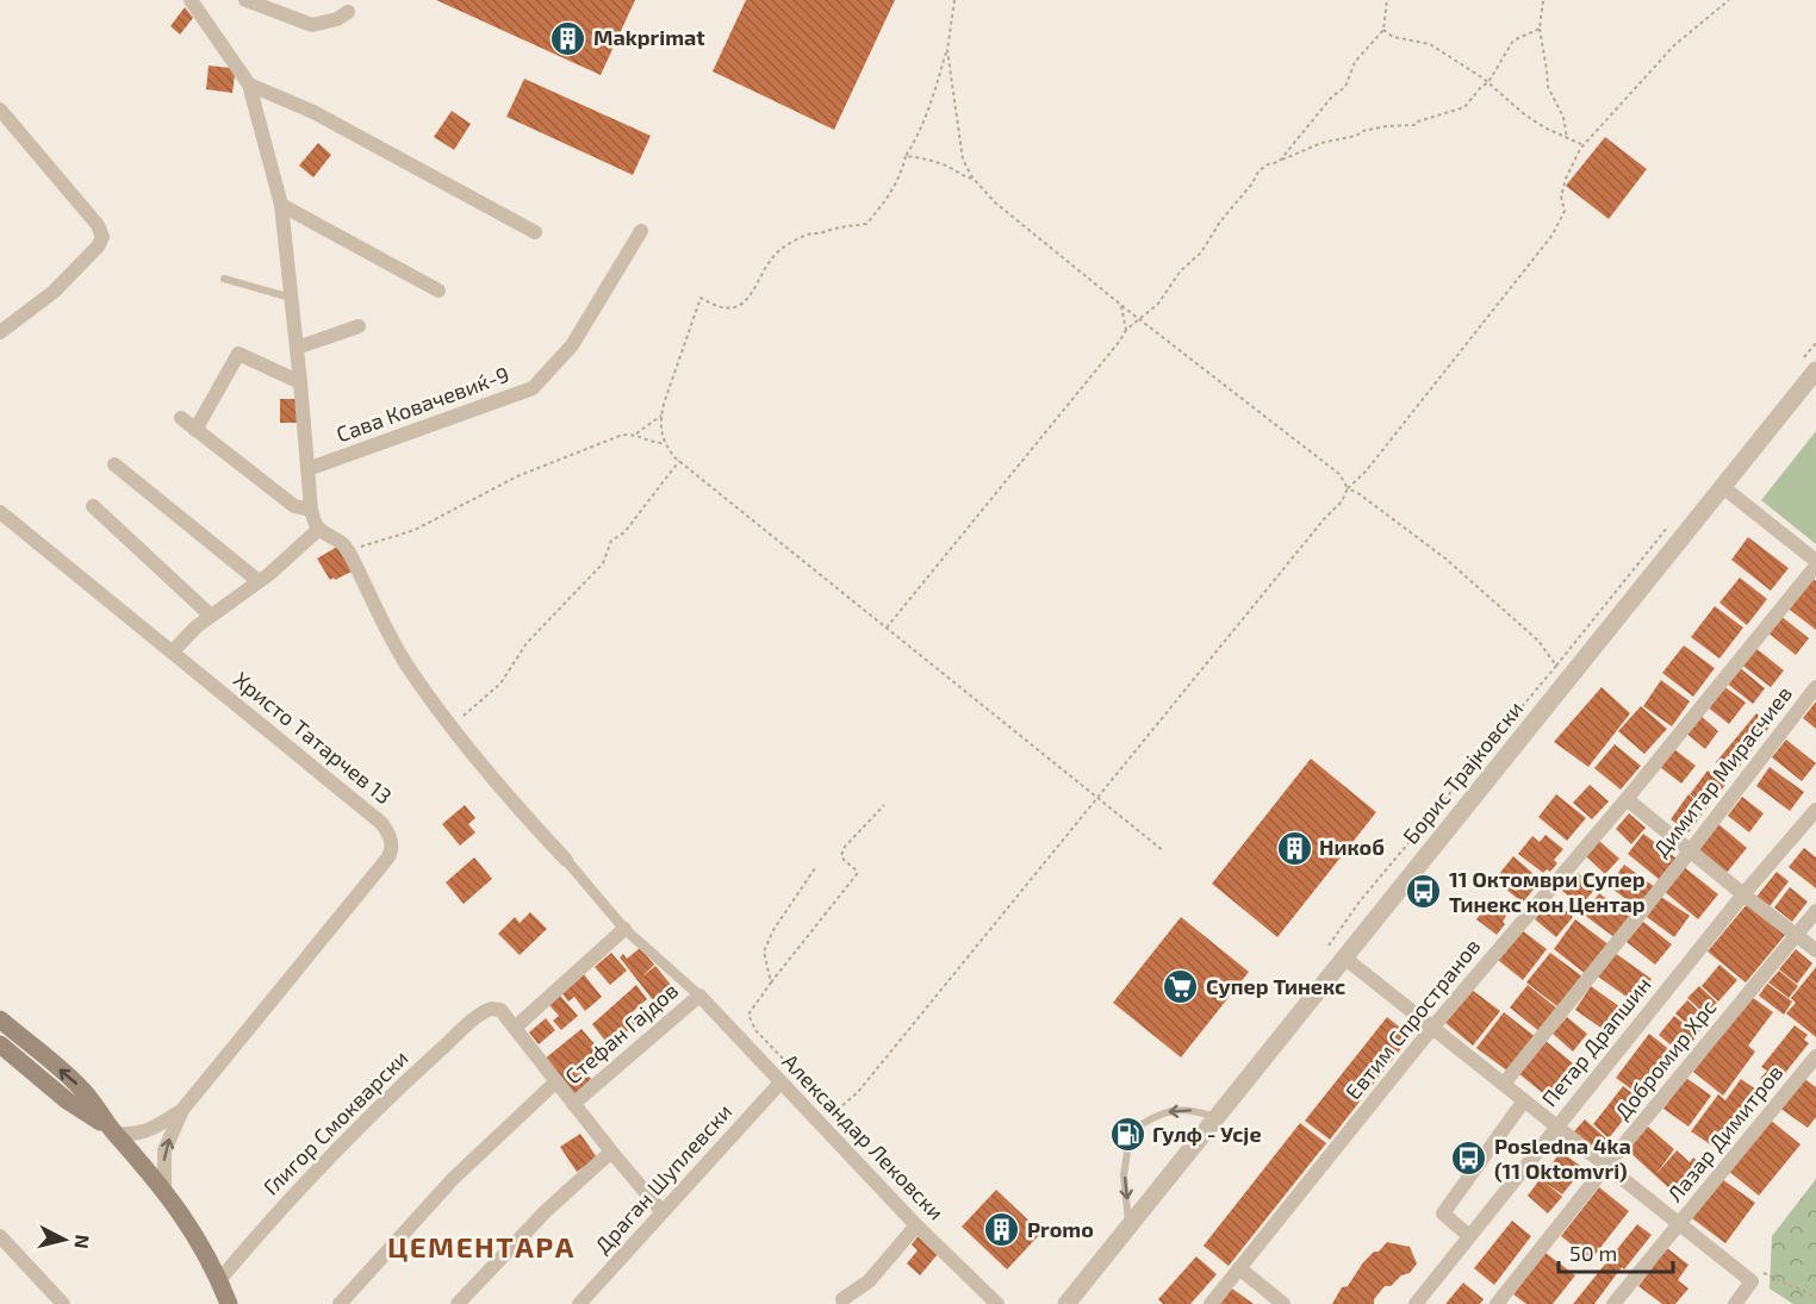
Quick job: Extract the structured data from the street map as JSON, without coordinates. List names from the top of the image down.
{
  "streets": {
    "street": [
      "Сава Ковачевиќ-9",
      "Христо Татарчев 13",
      "Димитар Мирасчиев",
      "Борис Трајковски",
      "Евтим Спространов",
      "Стефан Гајдов",
      "Петар Драпшин",
      "Добромир Хрс",
      "Глигор Смокварски",
      "Лазар Димитров",
      "Александар Лековски",
      "Драган Шуплевски"
    ]
  },
  "crossings": [
    ["Стефан Гајдов", "Глигор Смокварски"],
    ["Стефан Гајдов", "Александар Лековски"],
    ["Стефан Гајдов", "Драган Шуплевски"],
    ["Александар Лековски", "Драган Шуплевски"]
  ],
  "districts": ["ЦЕМЕНТАРА"],
  "places": {
    "building": ["Makprimat", "Никоб", "Promo"],
    "bus stop": ["11 Октомври Супер Тинекс кон Центар", "Posledna 4ka (11 Oktomvri)"],
    "supermarket": ["Супер Тинекс"],
    "fuel station": ["Гулф - Усје"]
  },
  "scale_bar": "50 m",
  "north": "right"
}
